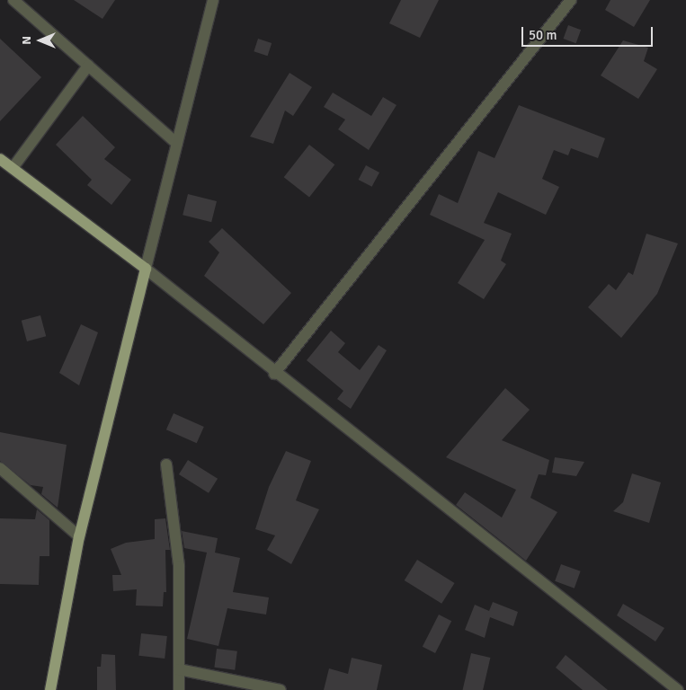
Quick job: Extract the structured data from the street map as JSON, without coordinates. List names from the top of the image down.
{
  "scale_bar": "50 m",
  "north": "left"
}
